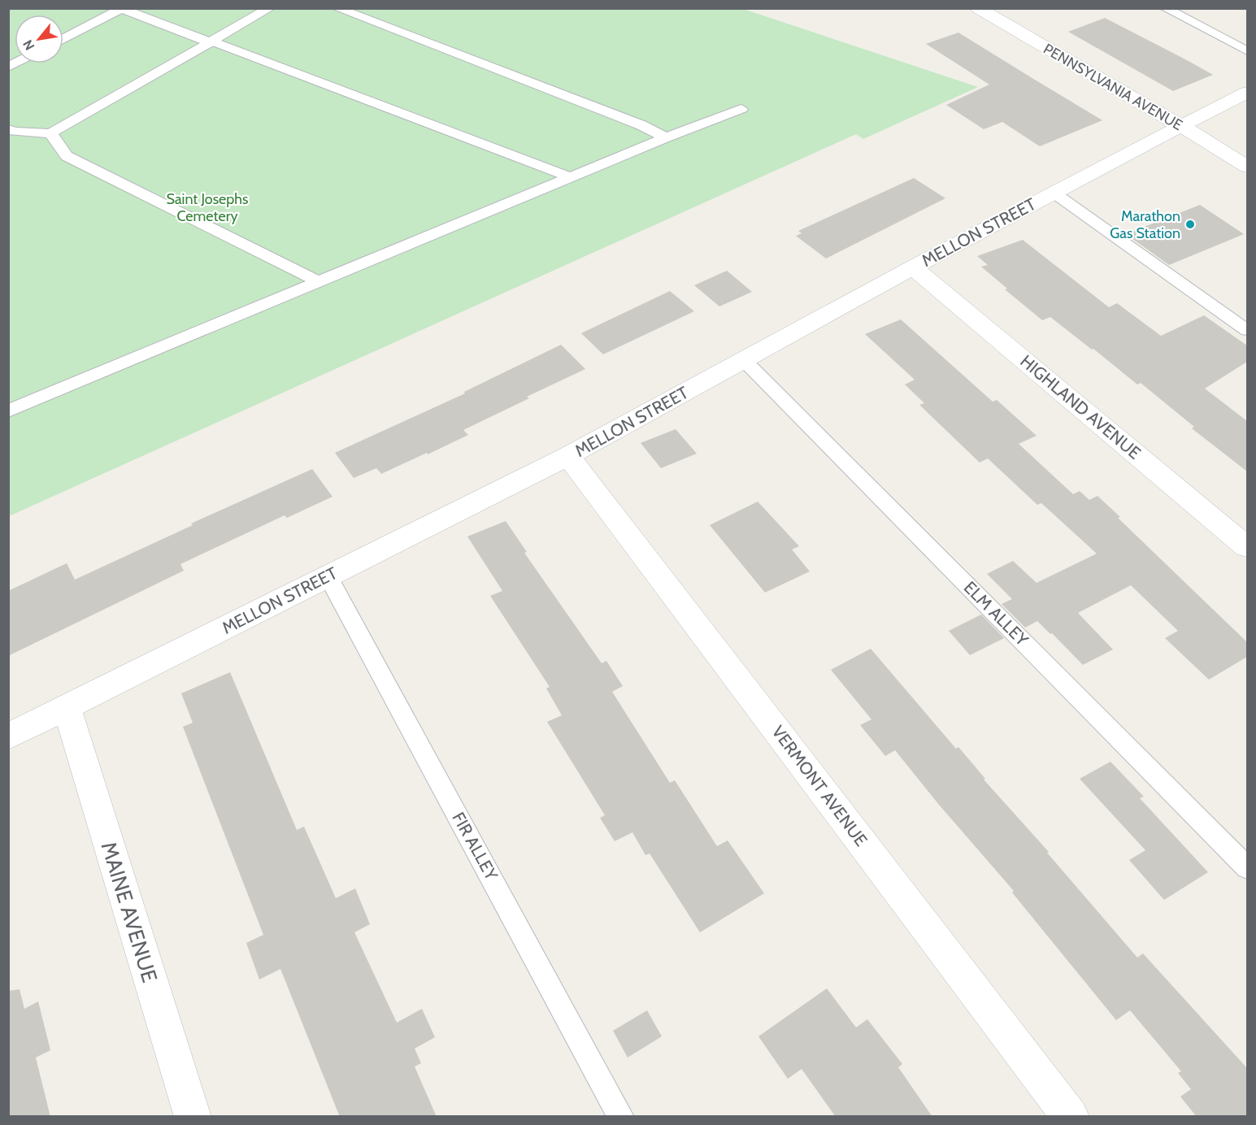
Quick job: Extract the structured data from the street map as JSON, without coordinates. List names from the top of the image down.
{
  "streets": {
    "street": [
      "PENNSYLVANIA AVENUE",
      "MELLON STREET",
      "HIGHLAND AVENUE",
      "VERMONT AVENUE",
      "MAINE AVENUE"
    ],
    "lane": ["ELM ALLEY", "FIR ALLEY"]
  },
  "crossings": [
    ["PENNSYLVANIA AVENUE", "MELLON STREET"],
    ["MELLON STREET", "HIGHLAND AVENUE"],
    ["MELLON STREET", "ELM ALLEY"],
    ["MELLON STREET", "VERMONT AVENUE"],
    ["MELLON STREET", "FIR ALLEY"],
    ["MELLON STREET", "MAINE AVENUE"]
  ],
  "parks": ["Saint Josephs Cemetery"],
  "places": ["Marathon Gas Station"],
  "north": "bottom left"
}
